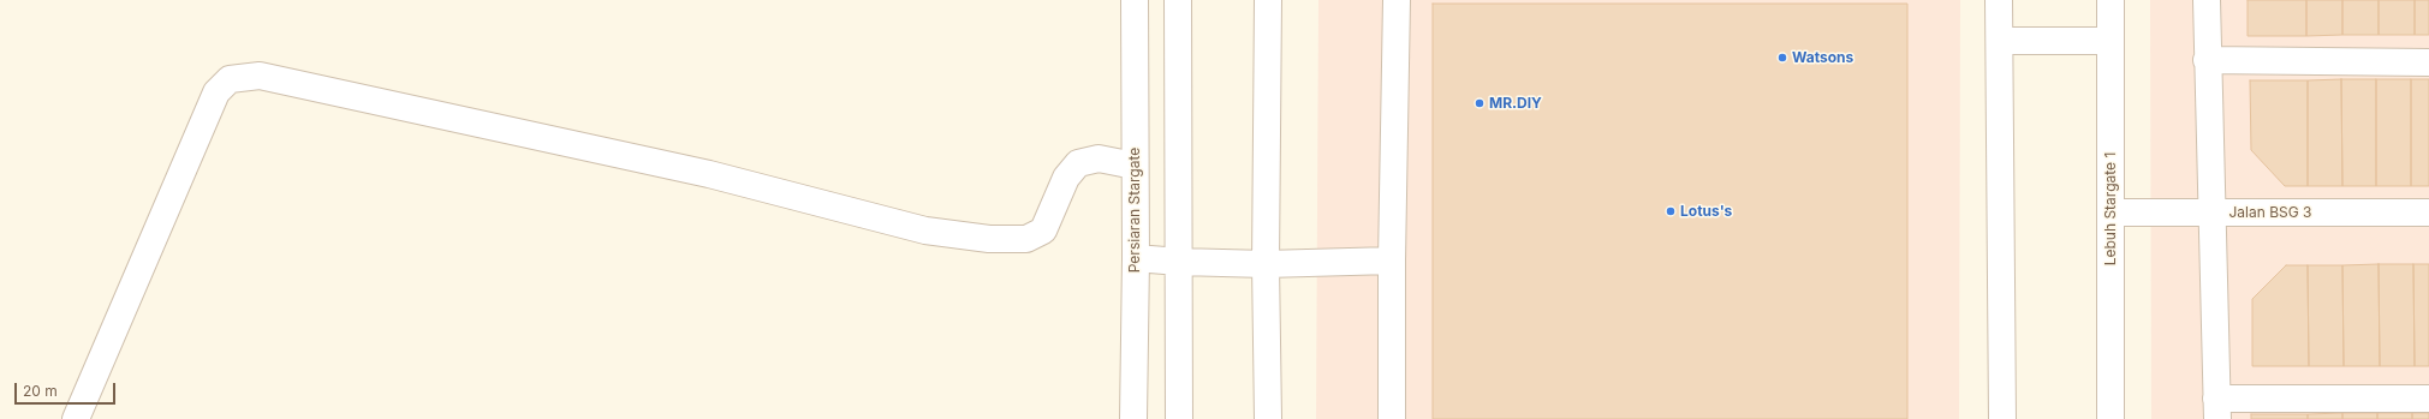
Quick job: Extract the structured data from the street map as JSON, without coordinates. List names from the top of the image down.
{
  "streets": {
    "street": ["Lebuh Stargate 1", "Persiaran Stargate", "Jalan BSG 3"]
  },
  "crossings": [
    ["Lebuh Stargate 1", "Jalan BSG 3"]
  ],
  "places": ["Watsons", "MR.DIY", "Lotus's"],
  "scale_bar": "20 m"
}
